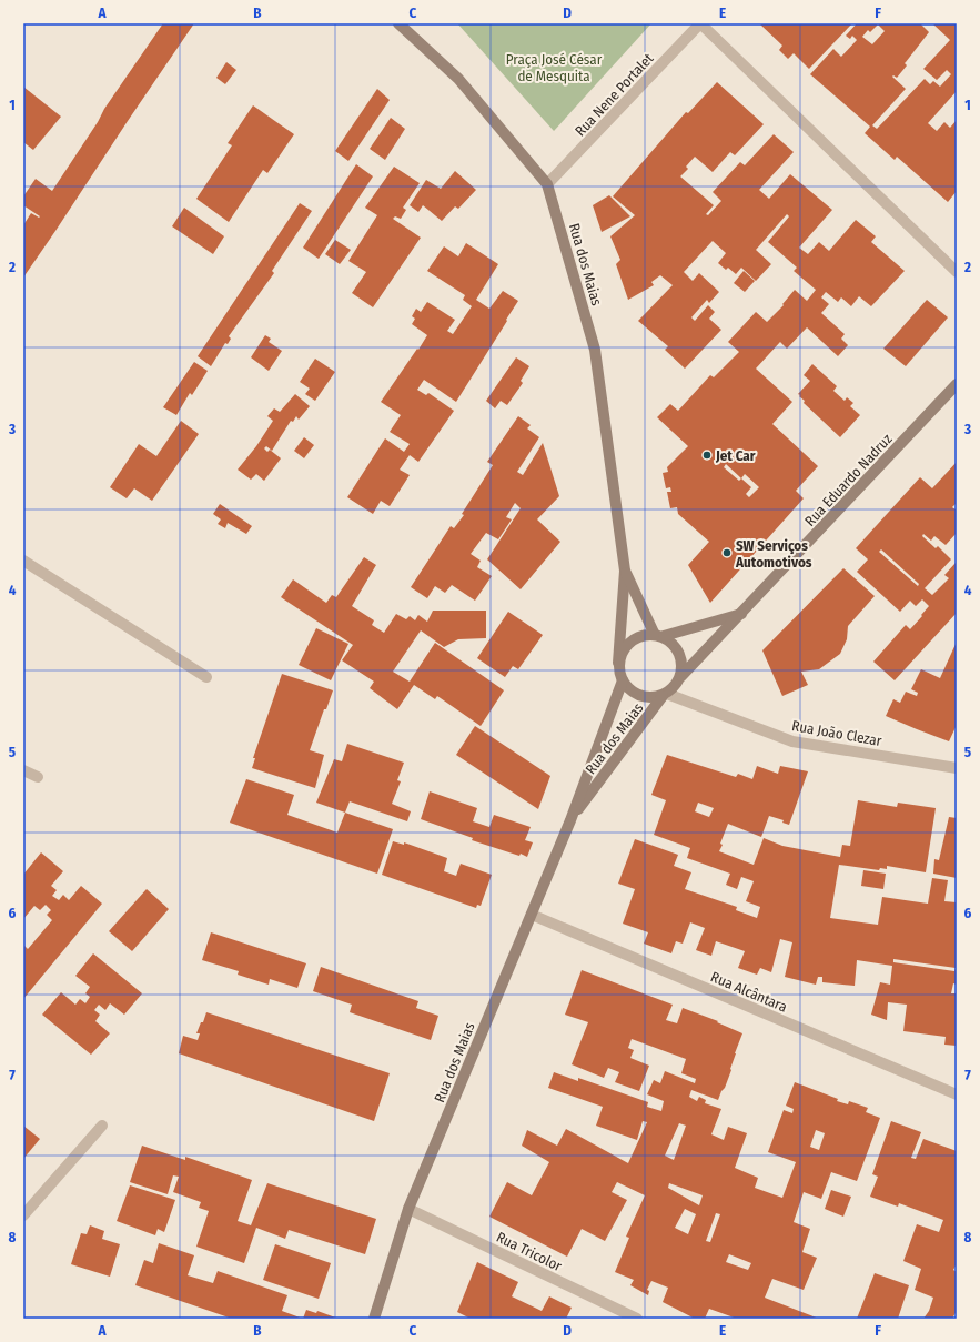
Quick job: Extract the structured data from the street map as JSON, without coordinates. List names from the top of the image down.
{
  "streets": {
    "main road": ["Rua dos Maias", "Rua Eduardo Nadruz"],
    "street": [
      "Rua Nene Portalet",
      "Rua João Clezar",
      "Rua Alcântara",
      "Rua Tricolor"
    ]
  },
  "crossings": [
    ["Rua Nene Portalet", "Rua dos Maias"],
    ["Rua dos Maias", "Rua Eduardo Nadruz"],
    ["Rua dos Maias", "Rua João Clezar"],
    ["Rua dos Maias", "Rua Alcântara"],
    ["Rua dos Maias", "Rua Tricolor"],
    ["Rua Eduardo Nadruz", "Rua João Clezar"]
  ],
  "parks": ["Praça José César de Mesquita"],
  "places": ["Jet Car", "SW Serviços Automotivos"],
  "grid": {
    "columns": [
      "A",
      "B",
      "C",
      "D",
      "E",
      "F"
    ],
    "rows": [
      "1",
      "2",
      "3",
      "4",
      "5",
      "6",
      "7",
      "8"
    ]
  }
}
